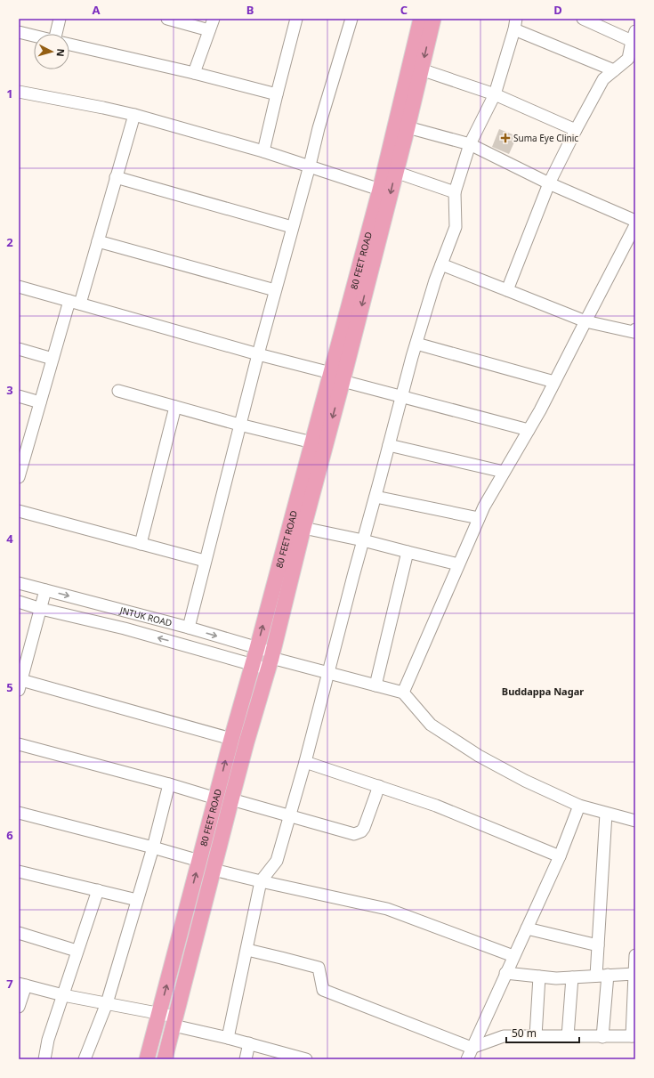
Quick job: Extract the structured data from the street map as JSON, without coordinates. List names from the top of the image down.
{
  "streets": {
    "main road": ["80 FEET ROAD"],
    "street": ["JNTUK ROAD"]
  },
  "crossings": [
    ["80 FEET ROAD", "JNTUK ROAD"]
  ],
  "districts": ["Buddappa Nagar"],
  "places": {
    "health": ["Suma Eye Clinic"]
  },
  "scale_bar": "50 m",
  "north": "right",
  "grid": {
    "columns": [
      "A",
      "B",
      "C",
      "D"
    ],
    "rows": [
      "1",
      "2",
      "3",
      "4",
      "5",
      "6",
      "7"
    ]
  }
}
